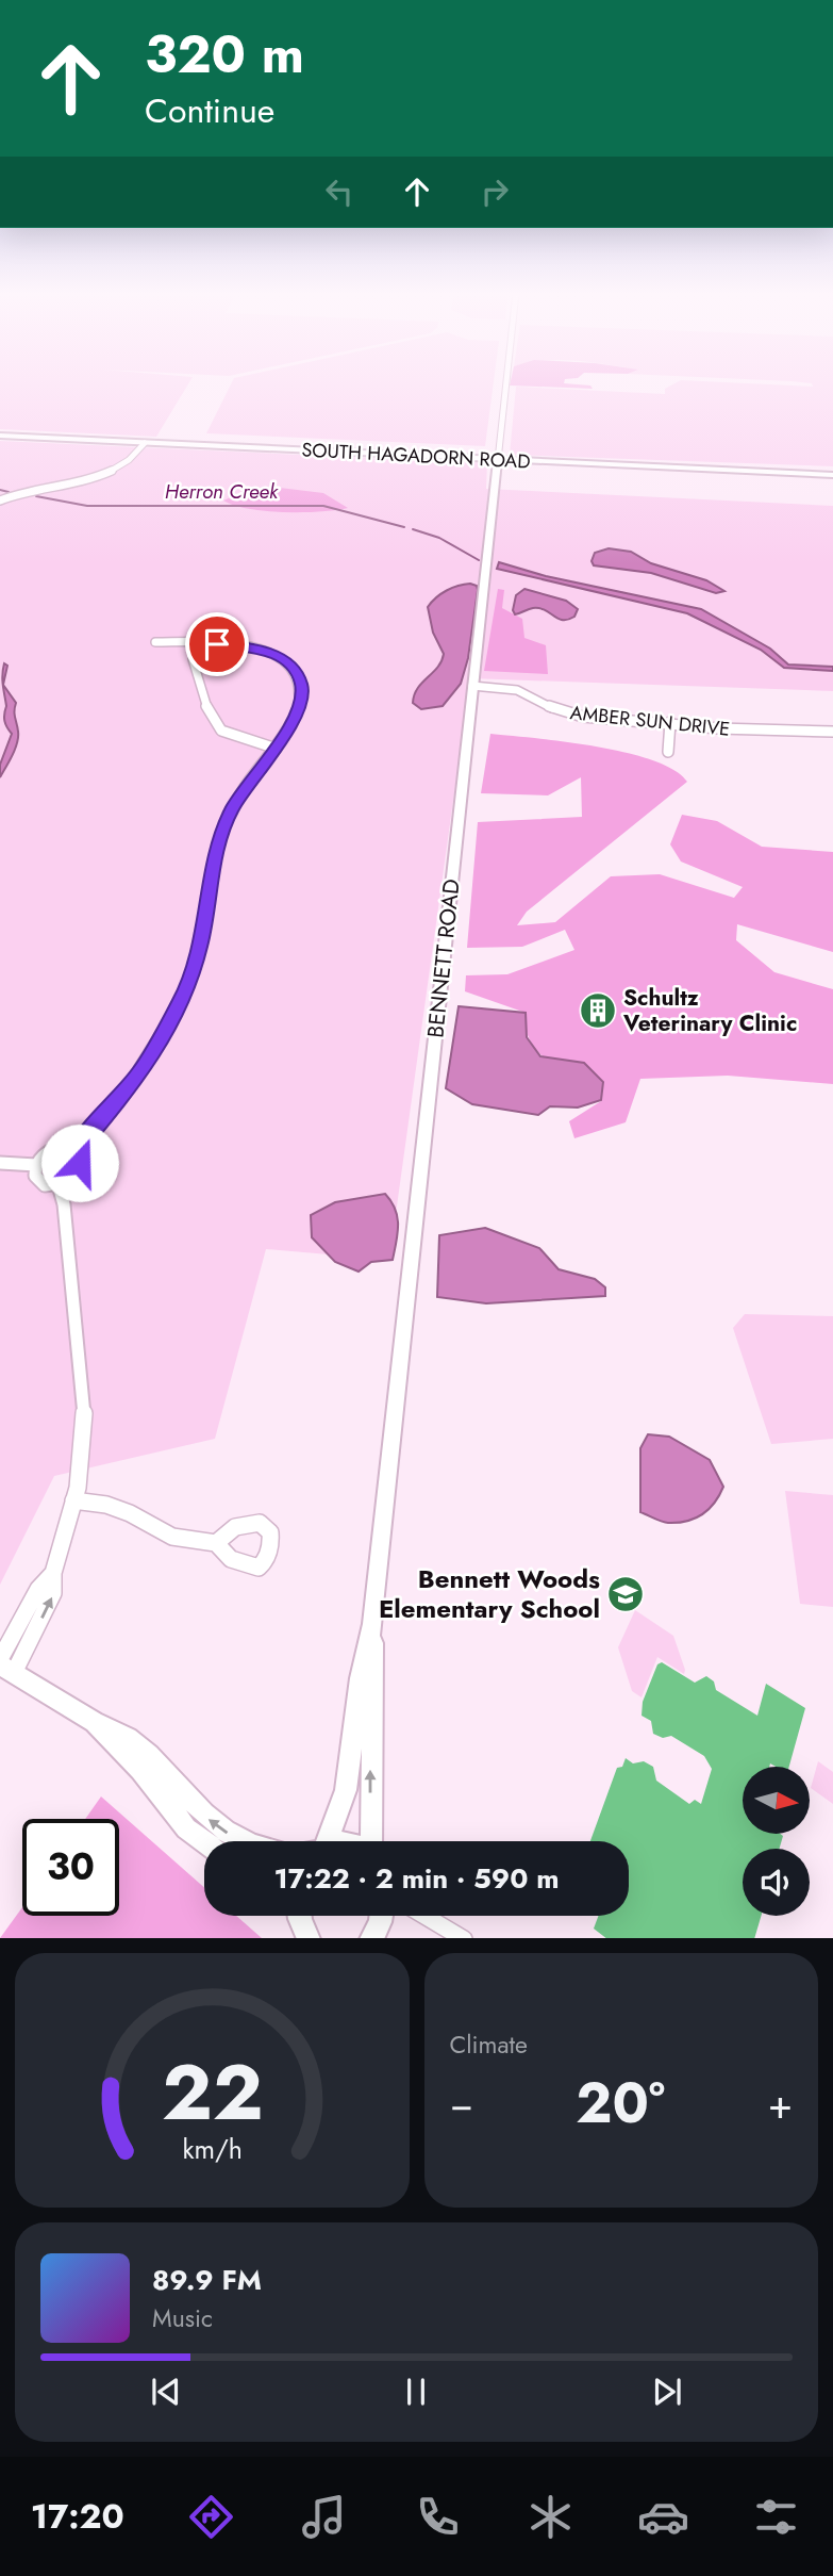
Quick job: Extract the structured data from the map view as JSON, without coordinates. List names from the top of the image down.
{
  "streets": {
    "street": ["SOUTH HAGADORN ROAD", "AMBER SUN DRIVE", "BENNETT ROAD"]
  },
  "crossings": [
    ["SOUTH HAGADORN ROAD", "BENNETT ROAD"],
    ["AMBER SUN DRIVE", "BENNETT ROAD"]
  ],
  "water": ["Herron Creek"],
  "places": {
    "building": ["Schultz Veterinary Clinic"],
    "school or university": ["Bennett Woods Elementary School"]
  },
  "north": "right",
  "page": {
    "turn": ["320 m", "Continue"],
    "limit": "30",
    "trip": "17:22 · 2 min · 590 m",
    "tile": "Climate",
    "heat": ["−", "20°", "+"],
    "song": ["89.9 FM", "Music"],
    "tabs": "17:20",
    "gauge": ["22", "km/h"]
  }
}
